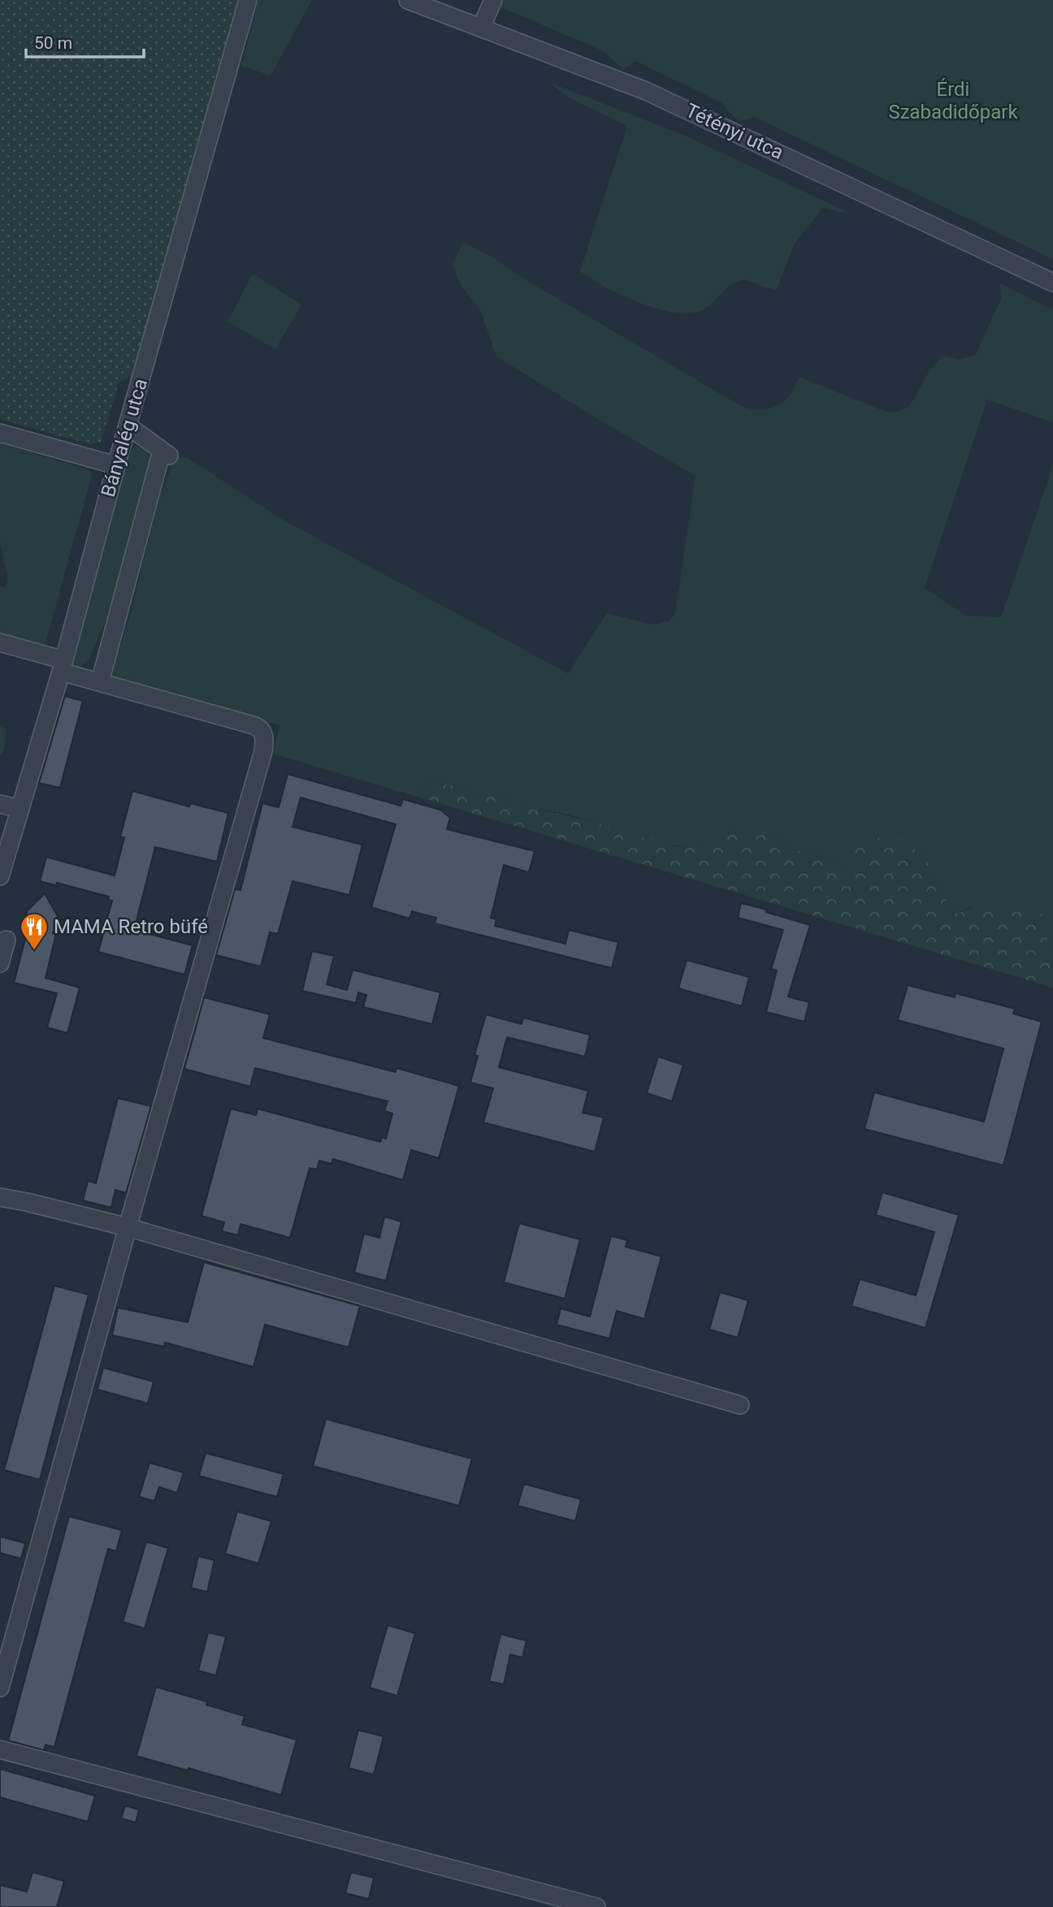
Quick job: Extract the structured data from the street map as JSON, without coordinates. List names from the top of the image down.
{
  "streets": {
    "street": ["Tétényi utca", "Bányalég utca"]
  },
  "parks": ["Érdi Szabadidőpark"],
  "places": {
    "restaurant": ["MAMA Retro büfé"]
  },
  "scale_bar": "50 m"
}
